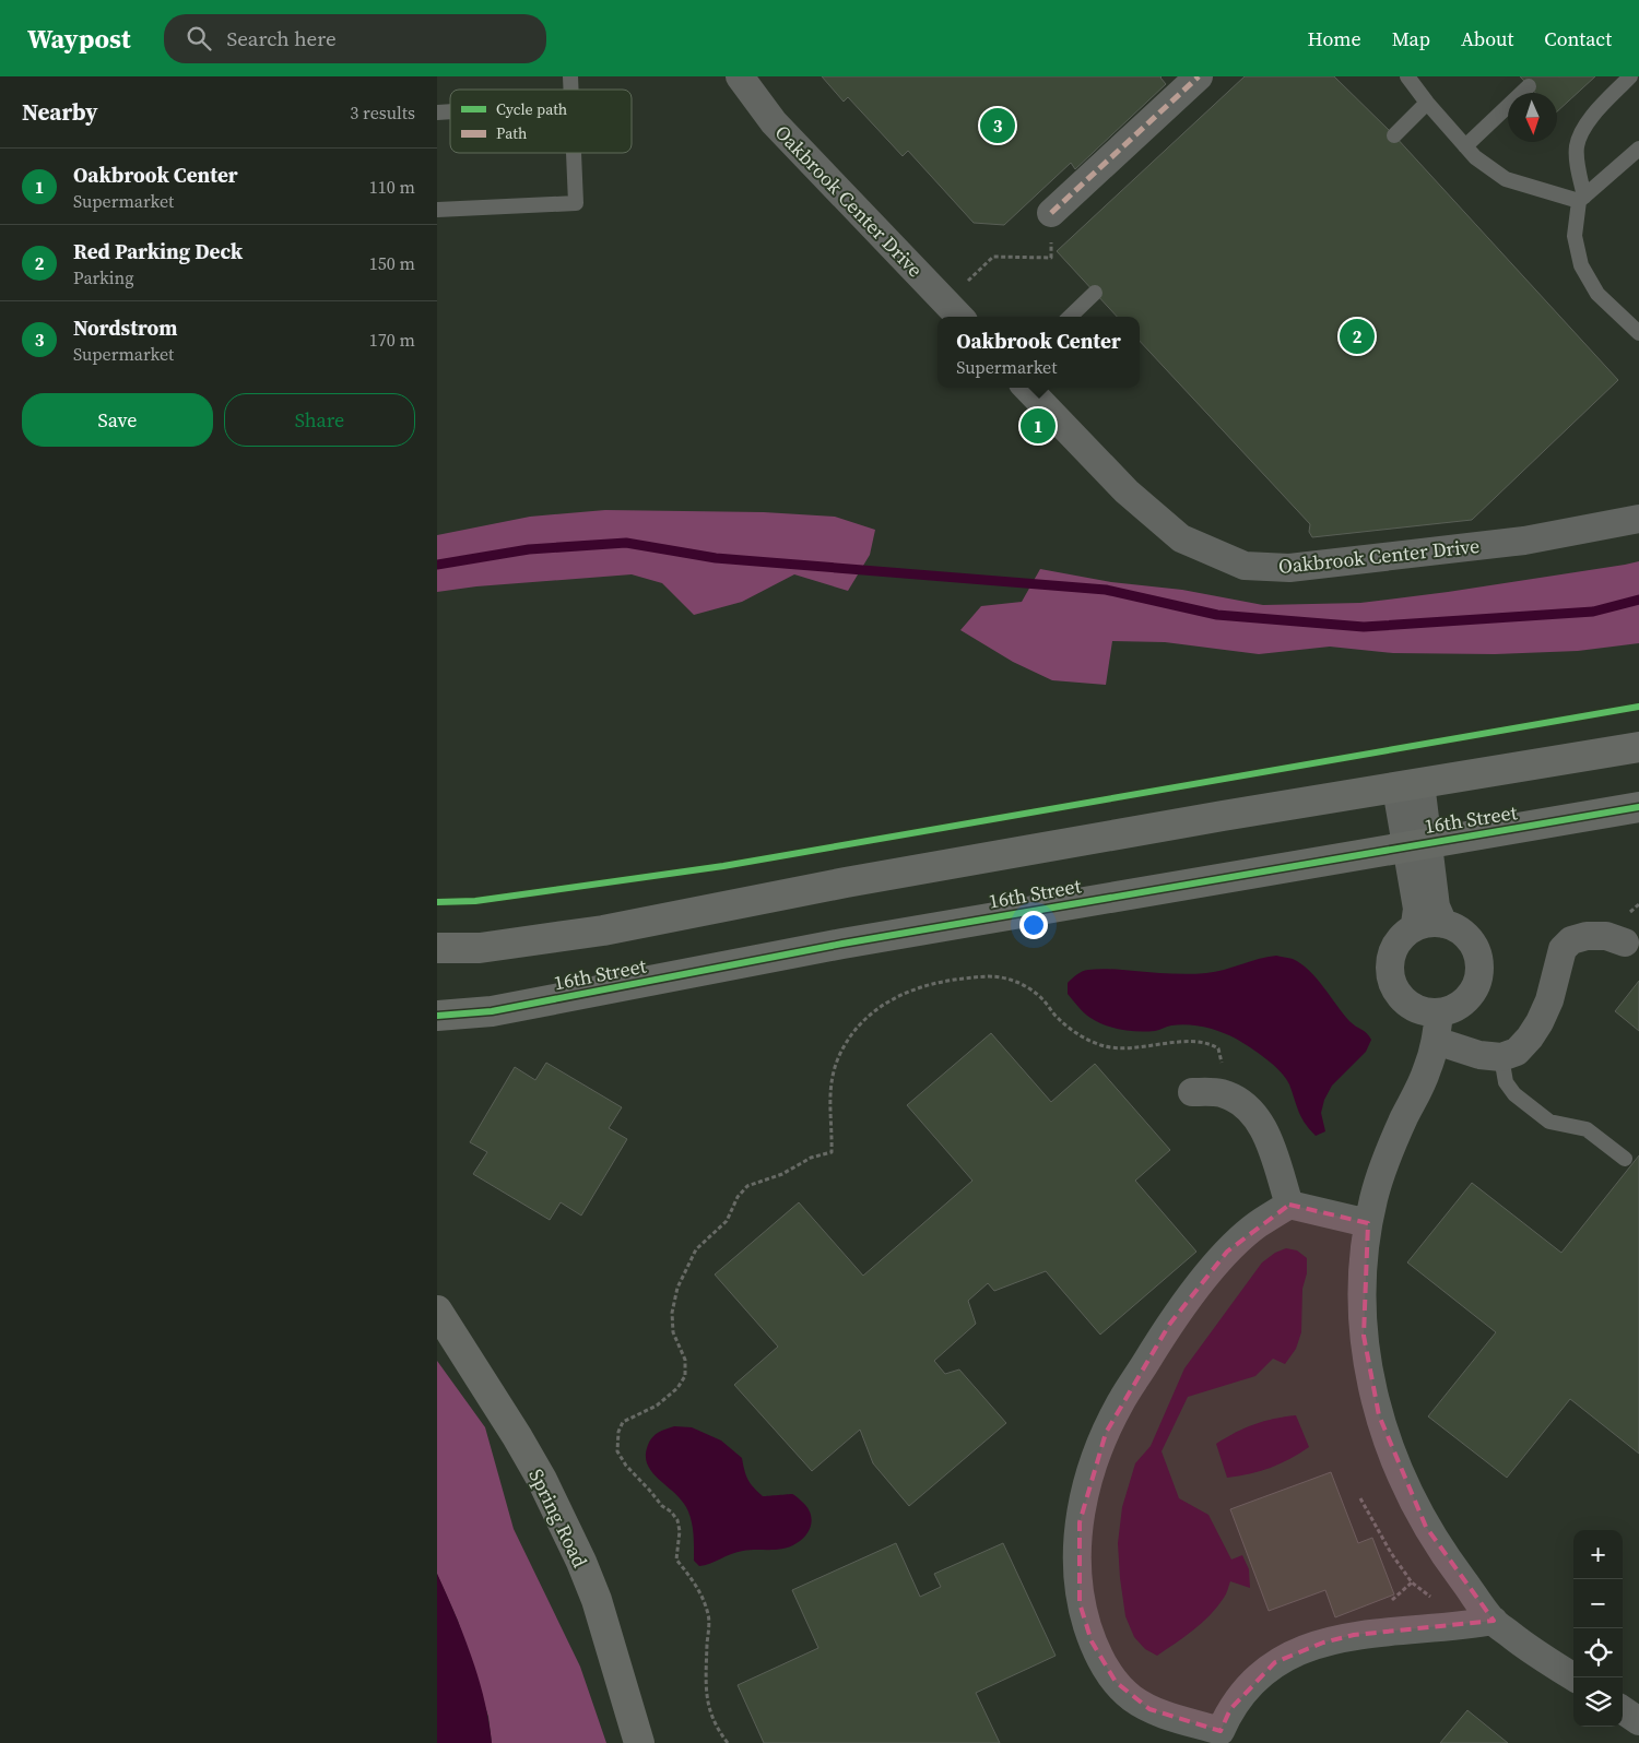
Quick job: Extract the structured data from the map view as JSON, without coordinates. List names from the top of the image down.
{
  "streets": {
    "street": ["Oakbrook Center Drive", "16th Street", "Spring Road"]
  },
  "legend": ["Cycle path", "Path"],
  "north": "bottom",
  "page": {
    "header": "Waypost",
    "search": "Search here",
    "nav": [
      "Home",
      "Map",
      "About",
      "Contact"
    ],
    "heading": ["Nearby", "3 results"],
    "pins": ["3", "2", "1"],
    "list": [
      {
        "mark": "1",
        "name": "Oakbrook Center",
        "note": "Supermarket",
        "value": "110 m"
      },
      {
        "mark": "2",
        "name": "Red Parking Deck",
        "note": "Parking",
        "value": "150 m"
      },
      {
        "mark": "3",
        "name": "Nordstrom",
        "note": "Supermarket",
        "value": "170 m"
      }
    ],
    "popup": ["Oakbrook Center", "Supermarket"],
    "buttons": ["Save", "Share"],
    "map_buttons": ["+", "−"]
  }
}
